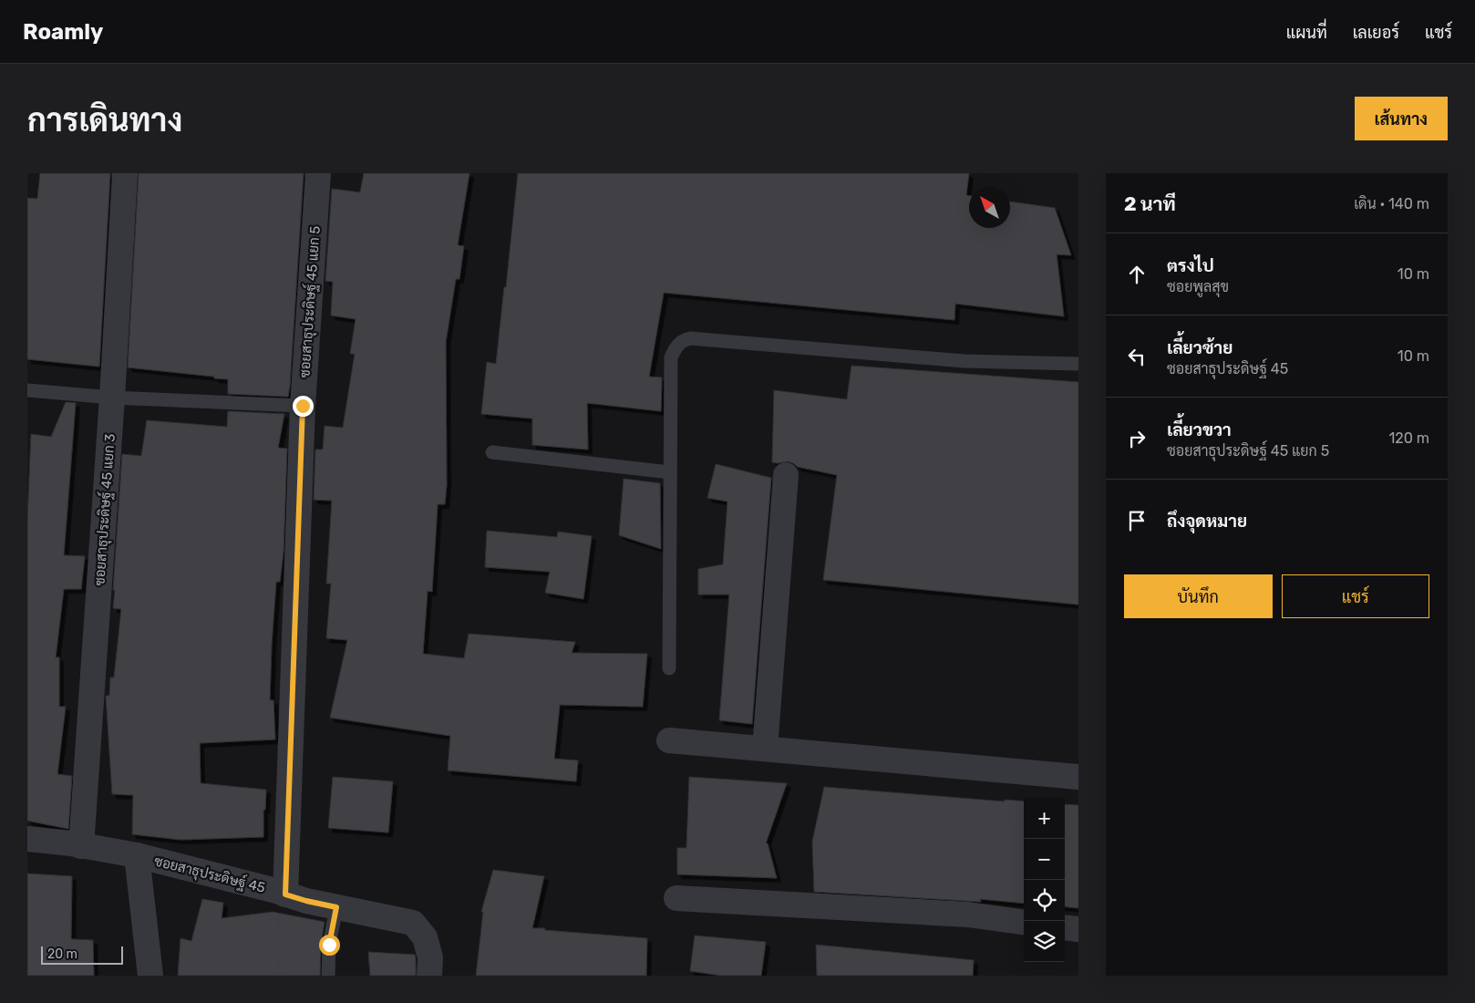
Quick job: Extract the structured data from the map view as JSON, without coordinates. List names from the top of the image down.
{
  "streets": {
    "street": ["ซอยสาธุประดิษฐ์ 45 แยก 5", "ซอยสาธุประดิษฐ์ 45 แยก 3", "ซอยสาธุประดิษฐ์ 45"]
  },
  "crossings": [
    ["ซอยสาธุประดิษฐ์ 45 แยก 5", "ซอยสาธุประดิษฐ์ 45"],
    ["ซอยสาธุประดิษฐ์ 45 แยก 3", "ซอยสาธุประดิษฐ์ 45"]
  ],
  "scale_bar": "20 m",
  "north": "top left",
  "page": {
    "header": "Roamly",
    "nav": ["แผนที่", "เลเยอร์", "แชร์"],
    "buttons": [
      "เส้นทาง",
      ["บันทึก", "แชร์"]
    ],
    "title": "การเดินทาง",
    "heading": ["2 นาที", "เดิน · 140 m"],
    "list": [
      ["ตรงไป", "ซอยพูลสุข", "10 m"],
      ["เลี้ยวซ้าย", "ซอยสาธุประดิษฐ์ 45", "10 m"],
      ["เลี้ยวขวา", "ซอยสาธุประดิษฐ์ 45 แยก 5", "120 m"],
      "ถึงจุดหมาย"
    ],
    "map_buttons": ["+", "−"],
    "scale": "20 m"
  }
}
